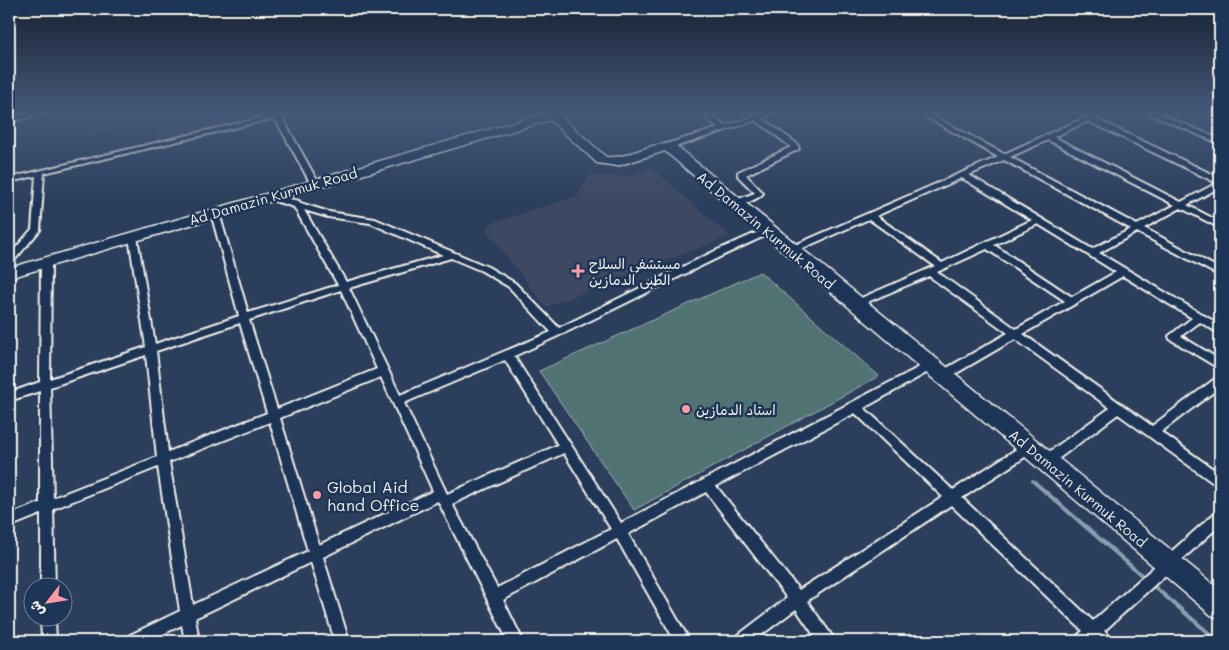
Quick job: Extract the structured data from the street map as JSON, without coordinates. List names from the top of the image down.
{
  "streets": {
    "highway": ["Ad Damazin Kurmuk Road"]
  },
  "places": {
    "health": ["مستشفى السلاح الطبى الدمازين"],
    "other": ["استاد الدمازين", "Global Aid hand Office"]
  },
  "north": "bottom left"
}
